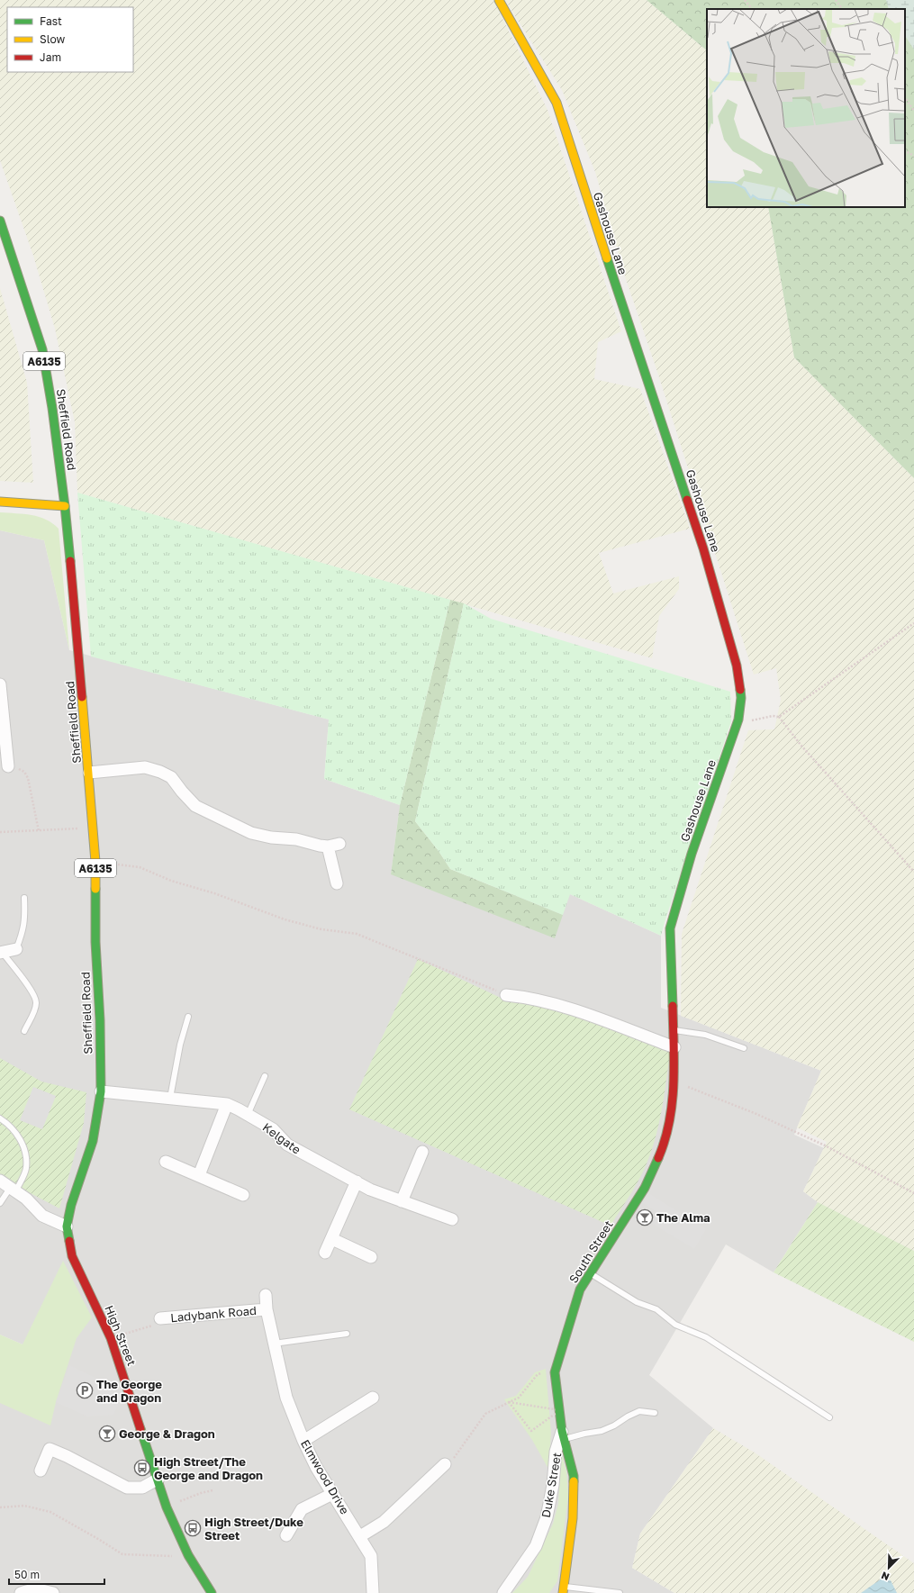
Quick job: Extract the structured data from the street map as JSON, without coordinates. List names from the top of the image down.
{
  "streets": {
    "street": [
      "Gashouse Lane",
      "A6135",
      "Sheffield Road",
      "Kelgate",
      "South Street",
      "Ladybank Road",
      "High Street",
      "Elmwood Drive",
      "Duke Street"
    ]
  },
  "crossings": [
    ["Gashouse Lane", "South Street"],
    ["Sheffield Road", "Kelgate"],
    ["Sheffield Road", "High Street"],
    ["South Street", "Duke Street"],
    ["Ladybank Road", "Elmwood Drive"]
  ],
  "places": {
    "bar": ["The Alma", "George & Dragon"],
    "parking": ["The George and Dragon"],
    "bus stop": ["High Street/The George and Dragon", "High Street/Duke Street"]
  },
  "legend": ["Fast", "Slow", "Jam"],
  "scale_bar": "50 m",
  "north": "bottom left"
}
